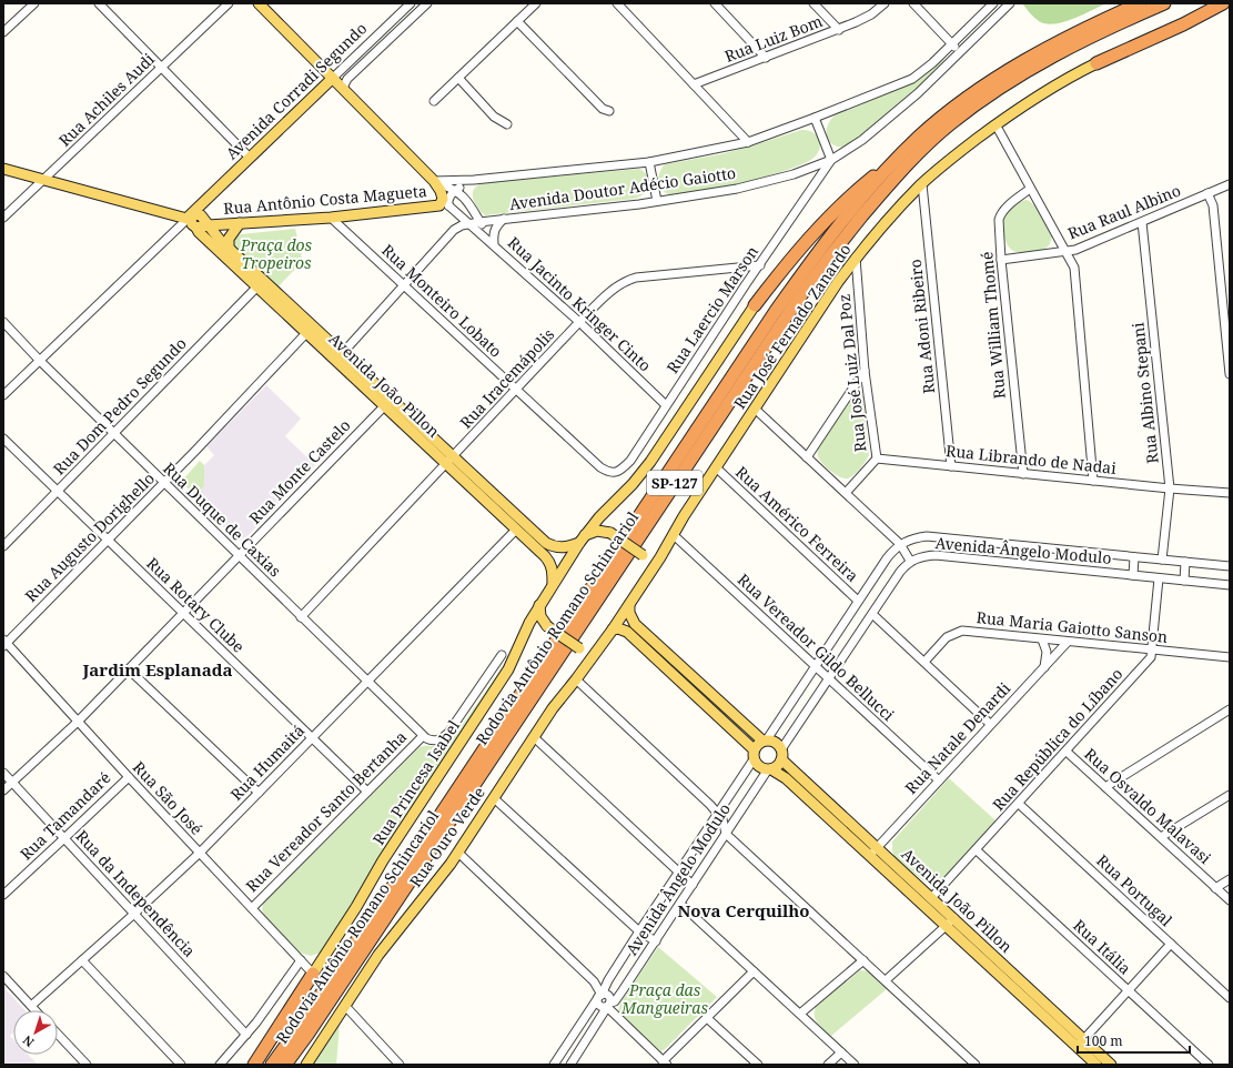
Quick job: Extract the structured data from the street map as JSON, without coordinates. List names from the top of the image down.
{
  "streets": {
    "highway": ["SP-127", "Rodovia Antônio Romano Schincariol"],
    "main road": [
      "Avenida Corradi Segundo",
      "Rua Antônio Costa Magueta",
      "Rua José Fernado Zanardo",
      "Avenida João Pillon",
      "Rua Princesa Isabel",
      "Rua Ouro Verde"
    ],
    "street": [
      "Rua Luiz Bom",
      "Rua Achiles Audi",
      "Avenida Doutor Adécio Gaiotto",
      "Rua Raul Albino",
      "Rua Monteiro Lobato",
      "Rua Jacinto Kringer Cinto",
      "Rua Laercio Marson",
      "Rua William Thomé",
      "Rua Adoni Ribeiro",
      "Rua José Luiz Dal Poz",
      "Rua Iracemápolis",
      "Rua Albino Stepani",
      "Rua Dom Pedro Segundo",
      "Rua Librando de Nadai",
      "Rua Monte Castelo",
      "Rua Duque de Caxias",
      "Rua Américo Ferreira",
      "Rua Augusto Dorighello",
      "Avenida Ângelo Modulo",
      "Rua Rotary Clube",
      "Rua Maria Gaiotto Sanson",
      "Rua Vereador Gildo Bellucci",
      "Rua Natale Denardi",
      "Rua República do Líbano",
      "Rua Humaitá",
      "Rua São José",
      "Rua Osvaldo Malavasi",
      "Rua Vereador Santo Bertanha",
      "Rua Tamandaré",
      "Rua Portugal",
      "Rua da Independência",
      "Rua Itália"
    ]
  },
  "crossings": [
    ["Avenida Corradi Segundo", "Rua Antônio Costa Magueta"],
    ["Avenida Corradi Segundo", "Avenida João Pillon"],
    ["Avenida Corradi Segundo", "Rua Duque de Caxias"],
    ["Rua Achiles Audi", "Rua Antônio Costa Magueta"],
    ["Avenida Doutor Adécio Gaiotto", "Rua Monteiro Lobato"],
    ["Avenida Doutor Adécio Gaiotto", "Rua Jacinto Kringer Cinto"],
    ["Avenida Doutor Adécio Gaiotto", "Rua Laercio Marson"],
    ["Avenida Doutor Adécio Gaiotto", "Avenida João Pillon"],
    ["Rua Antônio Costa Magueta", "Rua Monteiro Lobato"],
    ["Rua Antônio Costa Magueta", "Rua Jacinto Kringer Cinto"],
    ["Rua Antônio Costa Magueta", "Avenida João Pillon"],
    ["Rua Raul Albino", "Rua William Thomé"],
    ["Rua Raul Albino", "Rua Albino Stepani"],
    ["Rua Monteiro Lobato", "Rua Laercio Marson"],
    ["Rua Monteiro Lobato", "Rua Iracemápolis"],
    ["Rua Jacinto Kringer Cinto", "Rua Laercio Marson"],
    ["Rua Jacinto Kringer Cinto", "Rua Iracemápolis"],
    ["Rua Laercio Marson", "Rua Iracemápolis"],
    ["Rua William Thomé", "Rua Librando de Nadai"],
    ["Rua José Fernado Zanardo", "Rua Adoni Ribeiro"],
    ["Rua José Fernado Zanardo", "Rua José Luiz Dal Poz"],
    ["Rua José Fernado Zanardo", "Avenida João Pillon"],
    ["Rua José Fernado Zanardo", "Rua Américo Ferreira"],
    ["Rua José Fernado Zanardo", "Rua Vereador Gildo Bellucci"],
    ["Rua José Fernado Zanardo", "Rua Princesa Isabel"],
    ["Rua José Fernado Zanardo", "Rua Ouro Verde"],
    ["Rua Adoni Ribeiro", "Rua Librando de Nadai"],
    ["Rua José Luiz Dal Poz", "Rua Librando de Nadai"],
    ["Rua Iracemápolis", "Avenida João Pillon"],
    ["Rua Iracemápolis", "Rua Duque de Caxias"],
    ["Avenida João Pillon", "Rua Dom Pedro Segundo"],
    ["Avenida João Pillon", "Rua Monte Castelo"],
    ["Avenida João Pillon", "Rua Augusto Dorighello"],
    ["Avenida João Pillon", "Avenida Ângelo Modulo"],
    ["Avenida João Pillon", "Rua Natale Denardi"],
    ["Avenida João Pillon", "Rua República do Líbano"],
    ["Avenida João Pillon", "Rua Humaitá"],
    ["Avenida João Pillon", "Rua Princesa Isabel"],
    ["Avenida João Pillon", "Rua Ouro Verde"],
    ["Rua Albino Stepani", "Rua Librando de Nadai"],
    ["Rua Albino Stepani", "Avenida Ângelo Modulo"],
    ["Rua Dom Pedro Segundo", "Rua Duque de Caxias"],
    ["Rua Dom Pedro Segundo", "Rua Rotary Clube"],
    ["Rua Monte Castelo", "Rua Duque de Caxias"],
    ["Rua Monte Castelo", "Rua Rotary Clube"],
    ["Rua Monte Castelo", "Rua São José"],
    ["Rua Monte Castelo", "Rua da Independência"],
    ["Rua Duque de Caxias", "Rua Augusto Dorighello"],
    ["Rua Duque de Caxias", "Rua Humaitá"],
    ["Rua Duque de Caxias", "Rua Princesa Isabel"],
    ["Rua Duque de Caxias", "Rua Vereador Santo Bertanha"],
    ["Rua Augusto Dorighello", "Rua Rotary Clube"],
    ["Rua Augusto Dorighello", "Rua São José"],
    ["Avenida Ângelo Modulo", "Rua República do Líbano"],
    ["Rua Rotary Clube", "Rua Humaitá"],
    ["Rua Rotary Clube", "Rua Vereador Santo Bertanha"],
    ["Rua Maria Gaiotto Sanson", "Rua Natale Denardi"],
    ["Rua Maria Gaiotto Sanson", "Rua República do Líbano"],
    ["Rua Vereador Gildo Bellucci", "Rua Natale Denardi"],
    ["Rua República do Líbano", "Rua Osvaldo Malavasi"],
    ["Rua República do Líbano", "Rua Portugal"],
    ["Rua República do Líbano", "Rua Itália"],
    ["Rua Humaitá", "Rua São José"],
    ["Rua Humaitá", "Rua da Independência"],
    ["Rua Princesa Isabel", "Rua São José"],
    ["Rua Princesa Isabel", "Rua Vereador Santo Bertanha"],
    ["Rua Princesa Isabel", "Rua Ouro Verde"],
    ["Rua São José", "Rua Vereador Santo Bertanha"],
    ["Rua São José", "Rua Tamandaré"],
    ["Rua Tamandaré", "Rua da Independência"]
  ],
  "districts": ["Jardim Esplanada", "Nova Cerquilho"],
  "parks": ["Praça dos Tropeiros", "Praça das Mangueiras"],
  "scale_bar": "100 m",
  "north": "bottom left"
}
